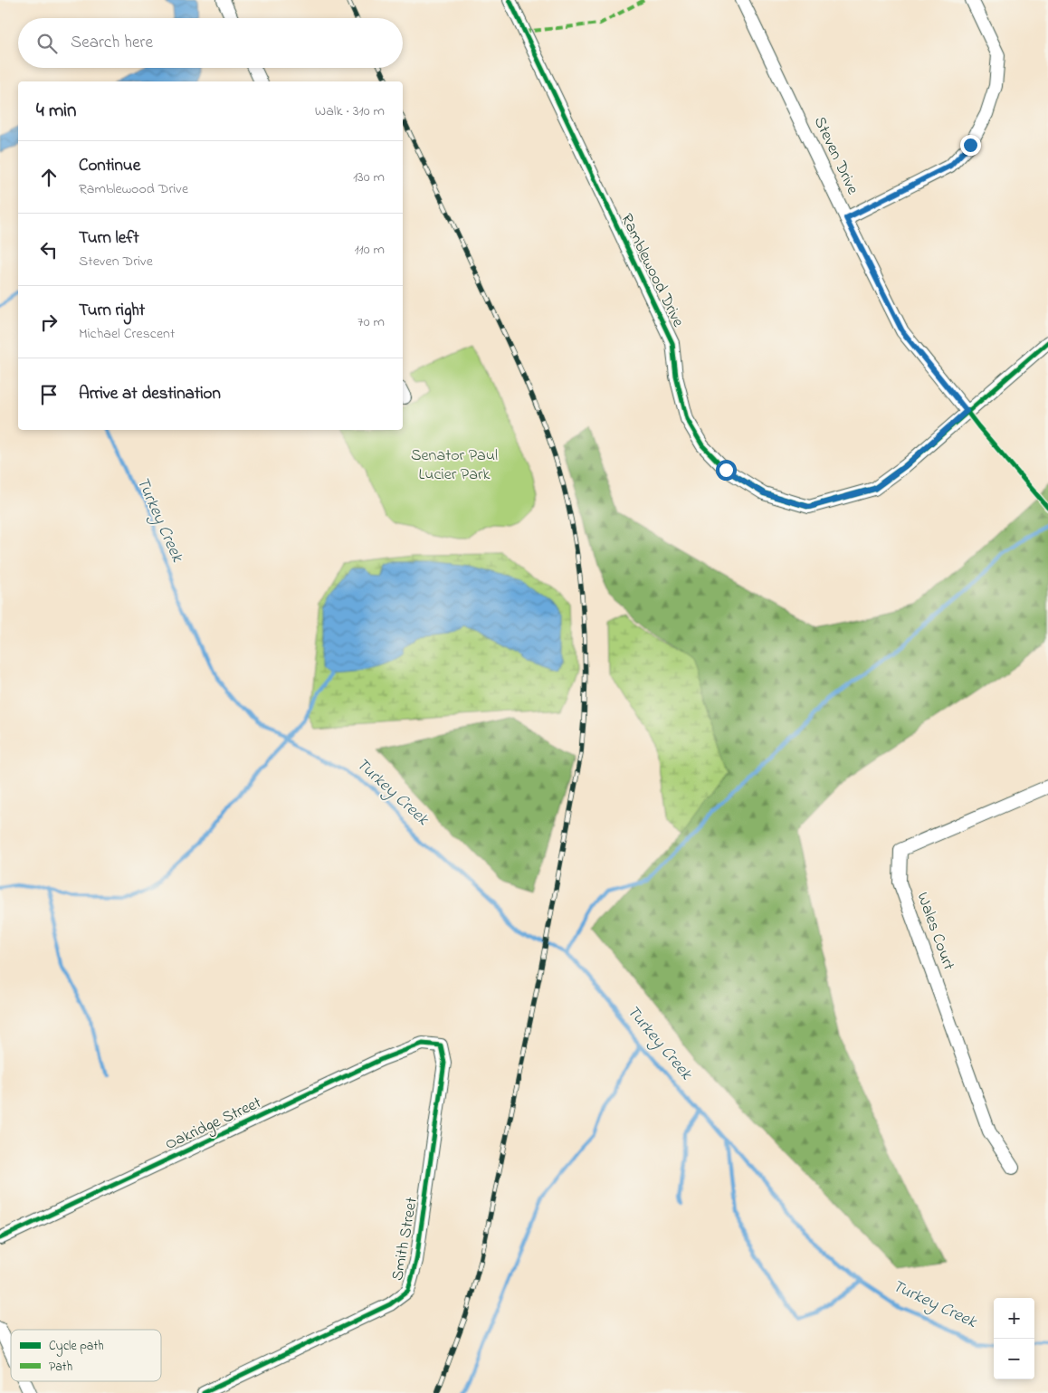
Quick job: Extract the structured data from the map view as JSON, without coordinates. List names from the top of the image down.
{
  "streets": {
    "street": [
      "Steven Drive",
      "Ramblewood Drive",
      "Wales Court",
      "Oakridge Street",
      "Smith Street"
    ]
  },
  "crossings": [
    ["Steven Drive", "Ramblewood Drive"],
    ["Oakridge Street", "Smith Street"]
  ],
  "water": ["Turkey Creek"],
  "parks": ["Senator Paul Lucier Park"],
  "legend": ["Cycle path", "Path"],
  "page": {
    "search": "Search here",
    "heading": ["4 min", "Walk · 310 m"],
    "list": [
      ["Continue", "Ramblewood Drive", "130 m"],
      ["Turn left", "Steven Drive", "110 m"],
      ["Turn right", "Michael Crescent", "70 m"],
      "Arrive at destination"
    ],
    "map_buttons": ["+", "−"]
  }
}
